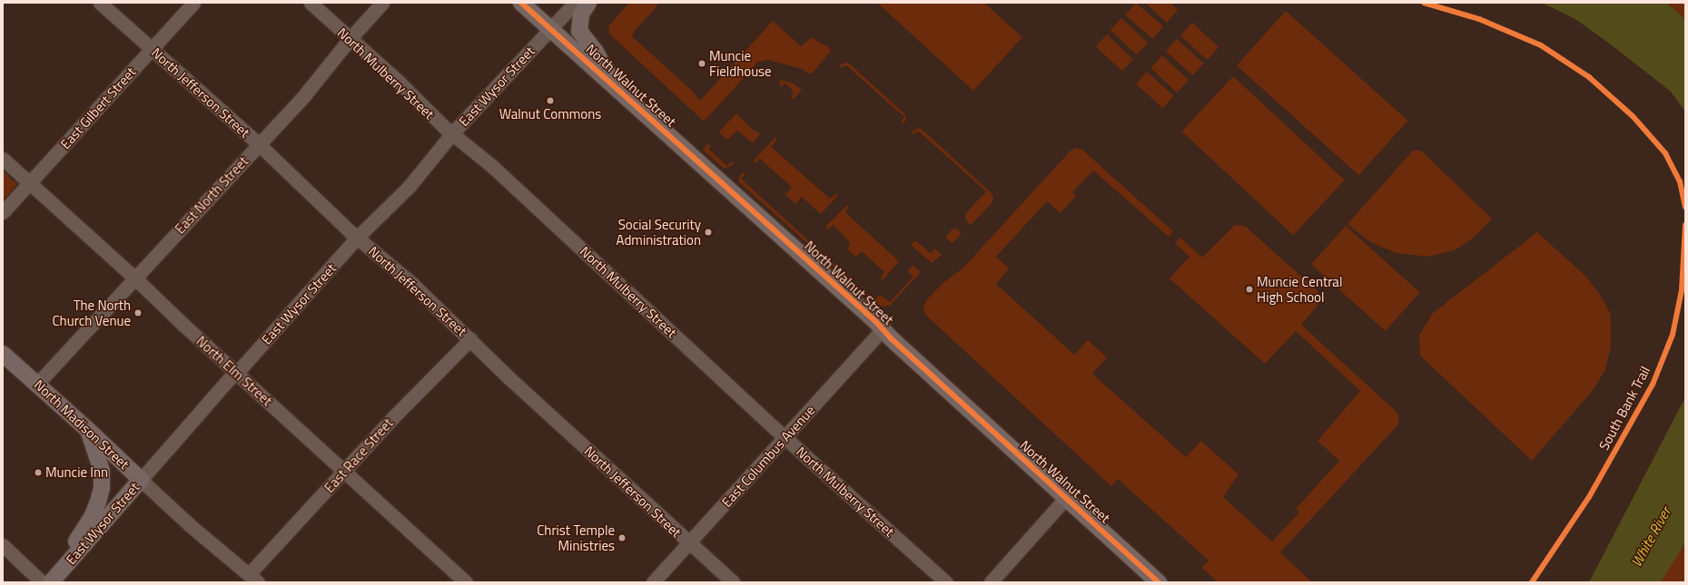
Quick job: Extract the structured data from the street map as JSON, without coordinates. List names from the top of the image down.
{
  "streets": {
    "main road": ["North Walnut Street", "East Wysor Street", "North Madison Street"],
    "street": [
      "North Mulberry Street",
      "North Jefferson Street",
      "East Gilbert Street",
      "East North Street",
      "North Elm Street",
      "East Race Street",
      "East Columbus Avenue"
    ],
    "cycle path": ["South Bank Trail"]
  },
  "crossings": [
    ["North Mulberry Street", "East Wysor Street"],
    ["North Mulberry Street", "East North Street"],
    ["North Mulberry Street", "East Columbus Avenue"],
    ["North Walnut Street", "East Wysor Street"],
    ["North Walnut Street", "East Columbus Avenue"],
    ["East Wysor Street", "North Jefferson Street"],
    ["East Wysor Street", "North Elm Street"],
    ["East Wysor Street", "North Madison Street"],
    ["North Jefferson Street", "East Gilbert Street"],
    ["North Jefferson Street", "East North Street"],
    ["North Jefferson Street", "East Race Street"],
    ["North Jefferson Street", "East Columbus Avenue"],
    ["East Gilbert Street", "North Elm Street"],
    ["East North Street", "North Elm Street"],
    ["East North Street", "North Madison Street"],
    ["North Elm Street", "East Race Street"],
    ["North Madison Street", "East Race Street"]
  ],
  "water": ["White River"],
  "places": [
    "Muncie Fieldhouse",
    "Walnut Commons",
    "Social Security Administration",
    "Muncie Central High School",
    "The North Church Venue",
    "Muncie Inn",
    "Christ Temple Ministries"
  ]
}
